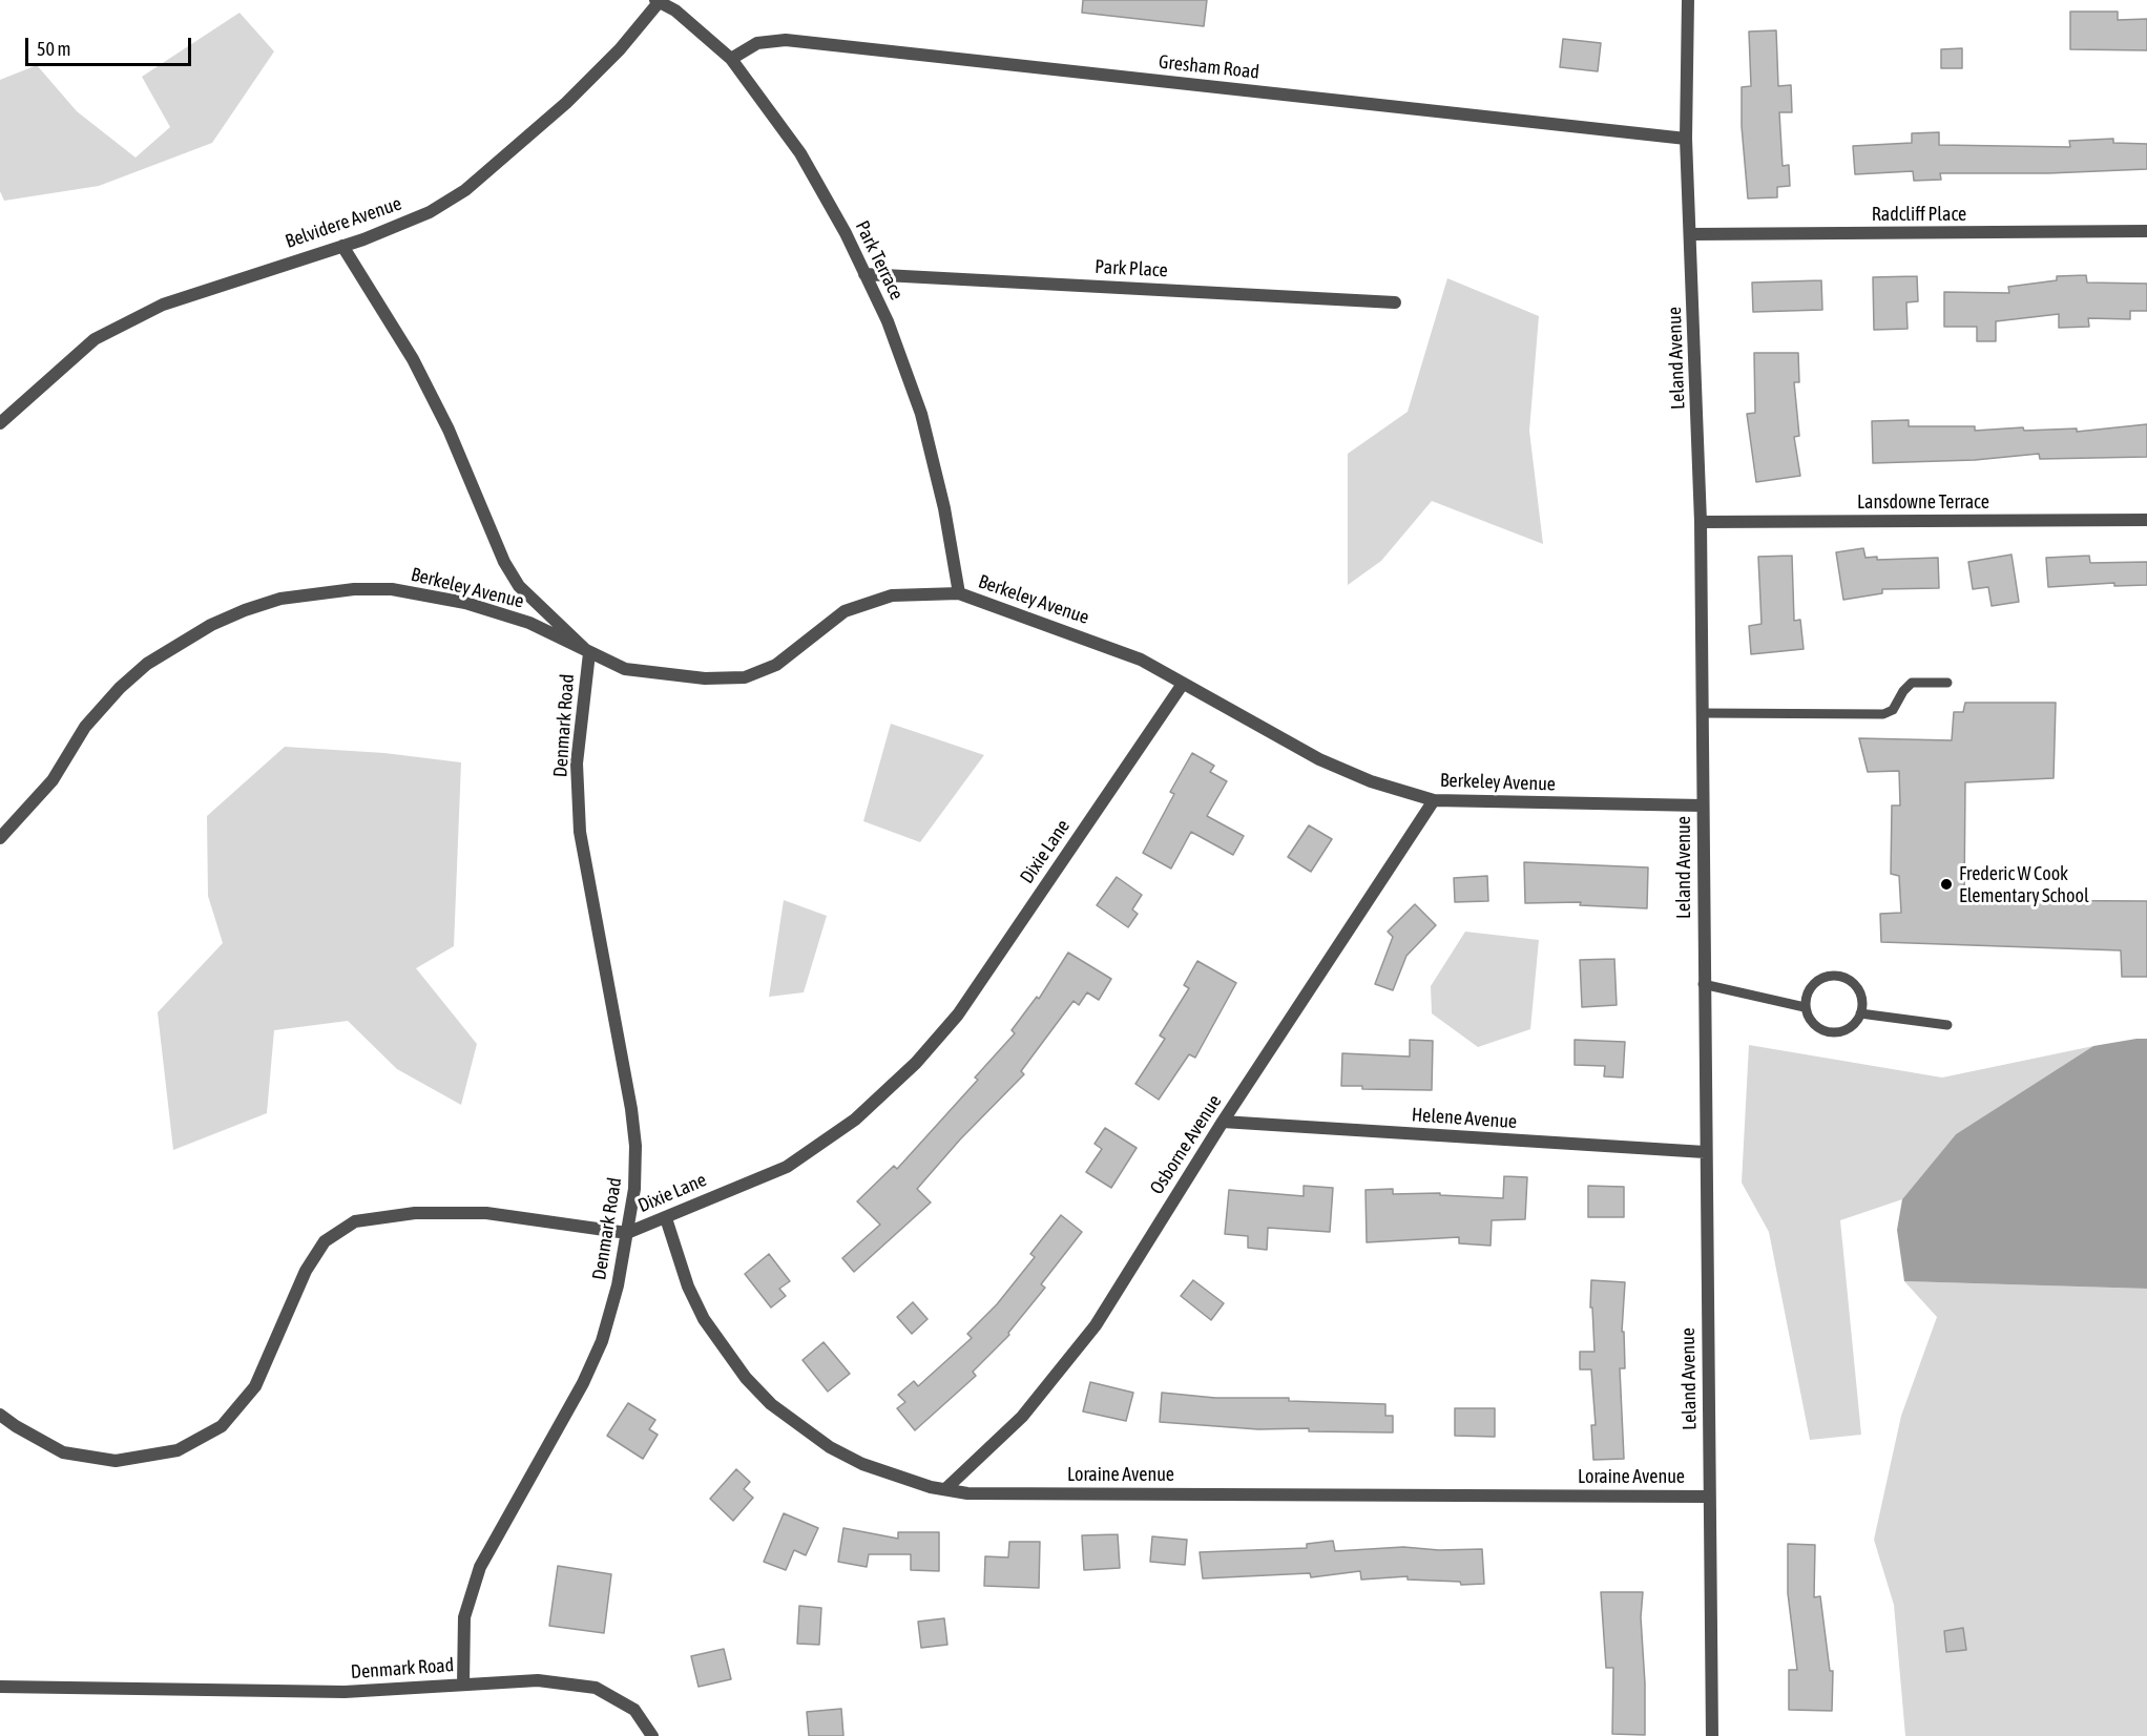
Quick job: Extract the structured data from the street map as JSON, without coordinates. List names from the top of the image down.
{
  "streets": {
    "street": [
      "Gresham Road",
      "Radcliff Place",
      "Belvidere Avenue",
      "Park Terrace",
      "Park Place",
      "Leland Avenue",
      "Lansdowne Terrace",
      "Berkeley Avenue",
      "Denmark Road",
      "Dixie Lane",
      "Helene Avenue",
      "Osborne Avenue",
      "Loraine Avenue"
    ]
  },
  "crossings": [
    ["Gresham Road", "Park Terrace"],
    ["Gresham Road", "Leland Avenue"],
    ["Radcliff Place", "Leland Avenue"],
    ["Belvidere Avenue", "Park Terrace"],
    ["Belvidere Avenue", "Denmark Road"],
    ["Park Terrace", "Park Place"],
    ["Park Terrace", "Berkeley Avenue"],
    ["Leland Avenue", "Lansdowne Terrace"],
    ["Leland Avenue", "Berkeley Avenue"],
    ["Leland Avenue", "Helene Avenue"],
    ["Leland Avenue", "Loraine Avenue"],
    ["Berkeley Avenue", "Denmark Road"],
    ["Berkeley Avenue", "Dixie Lane"],
    ["Berkeley Avenue", "Osborne Avenue"],
    ["Denmark Road", "Dixie Lane"],
    ["Dixie Lane", "Loraine Avenue"],
    ["Helene Avenue", "Osborne Avenue"],
    ["Osborne Avenue", "Loraine Avenue"]
  ],
  "places": ["Frederic W Cook Elementary School"],
  "scale_bar": "50 m"
}
